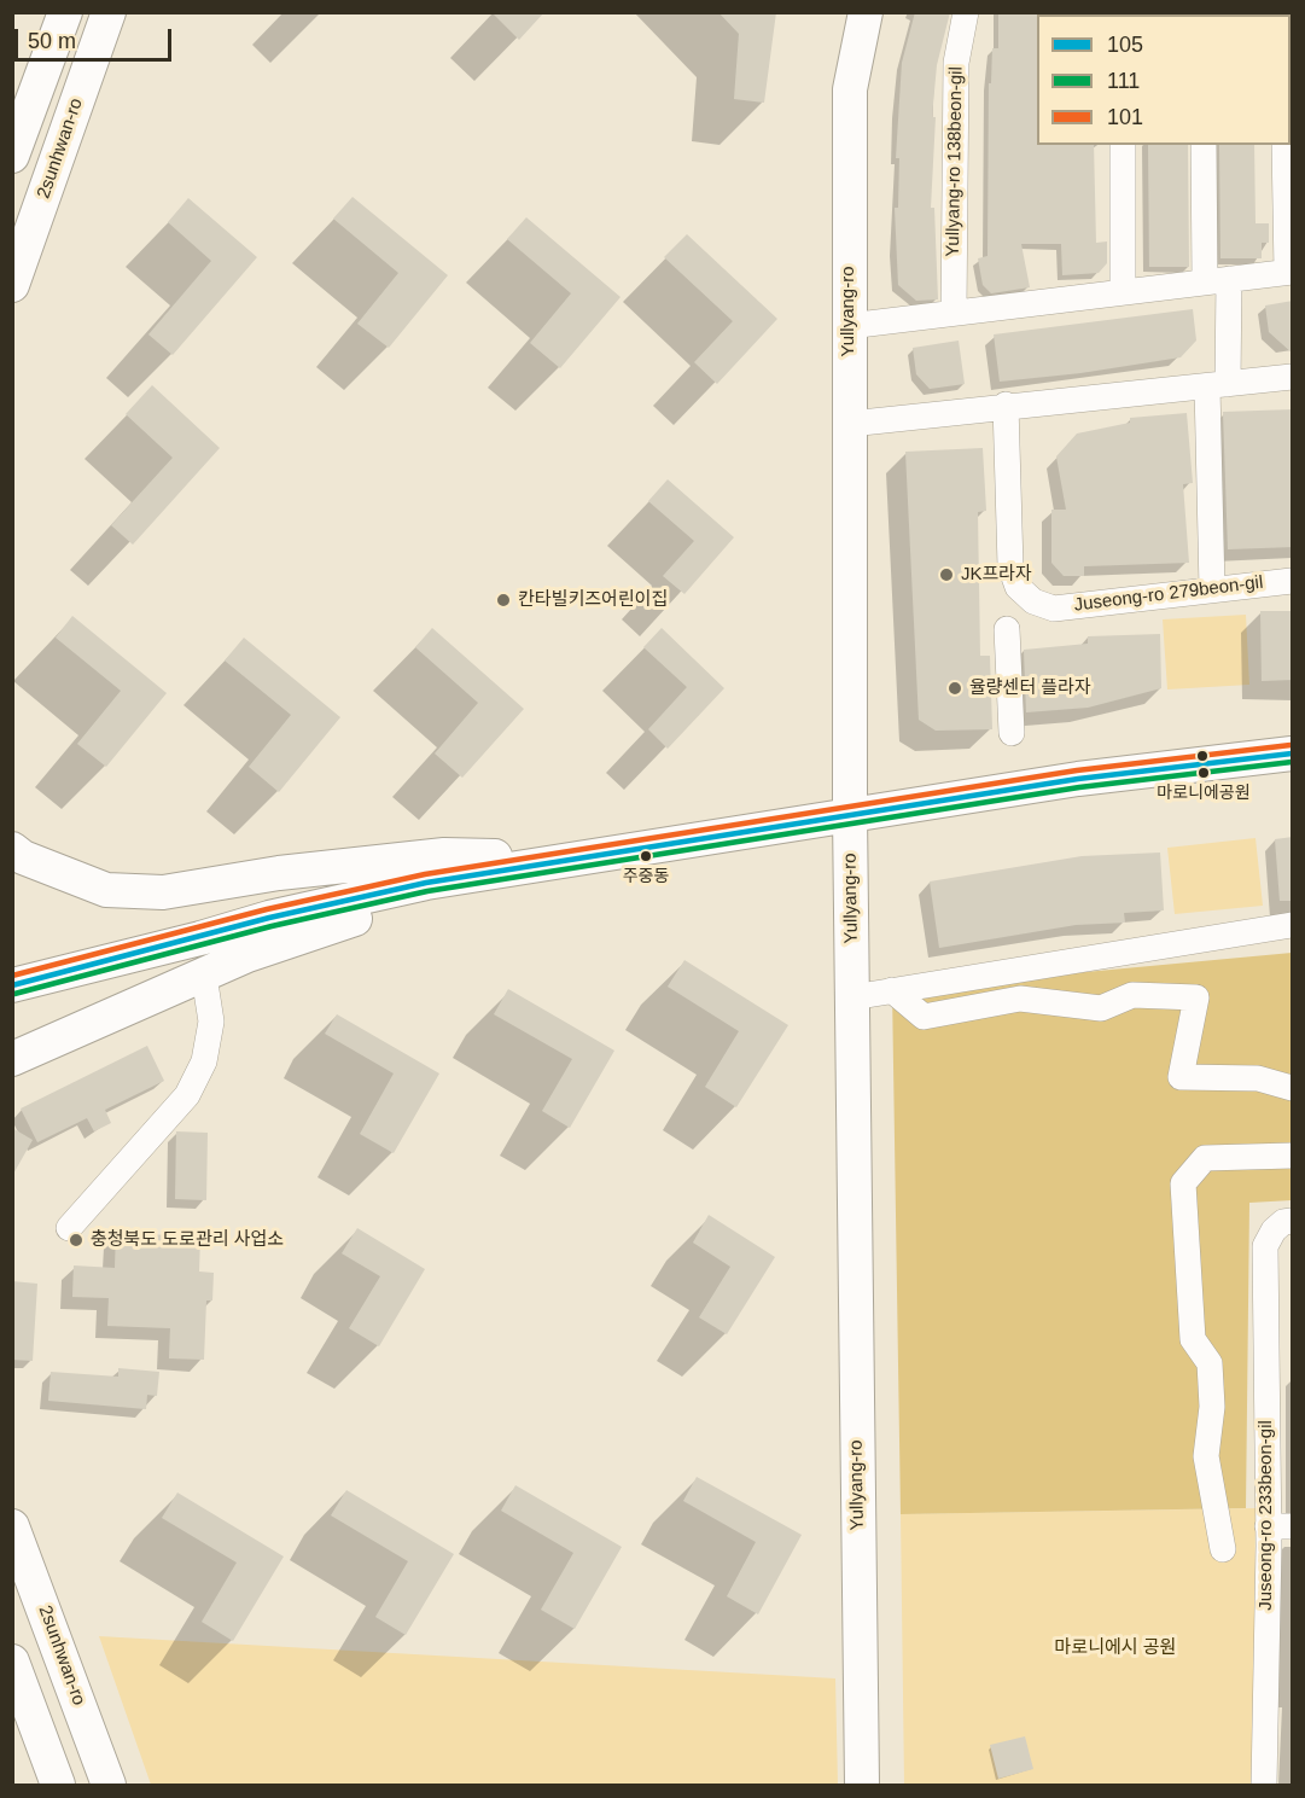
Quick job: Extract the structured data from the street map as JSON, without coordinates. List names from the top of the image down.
{
  "streets": {
    "street": [
      "2sunhwan-ro",
      "Yullyang-ro 138beon-gil",
      "Yullyang-ro",
      "Juseong-ro 279beon-gil",
      "Juseong-ro 233beon-gil"
    ]
  },
  "parks": ["마로니에시 공원"],
  "places": [
    "JK프라자",
    "칸타빌키즈어린이집",
    "율량센터 플라자",
    "마로니에공원",
    "주중동",
    "충청북도 도로관리 사업소"
  ],
  "lines": ["transit line 101", "transit line 105", "transit line 111"],
  "legend": ["105", "111", "101"],
  "scale_bar": "50 m"
}
